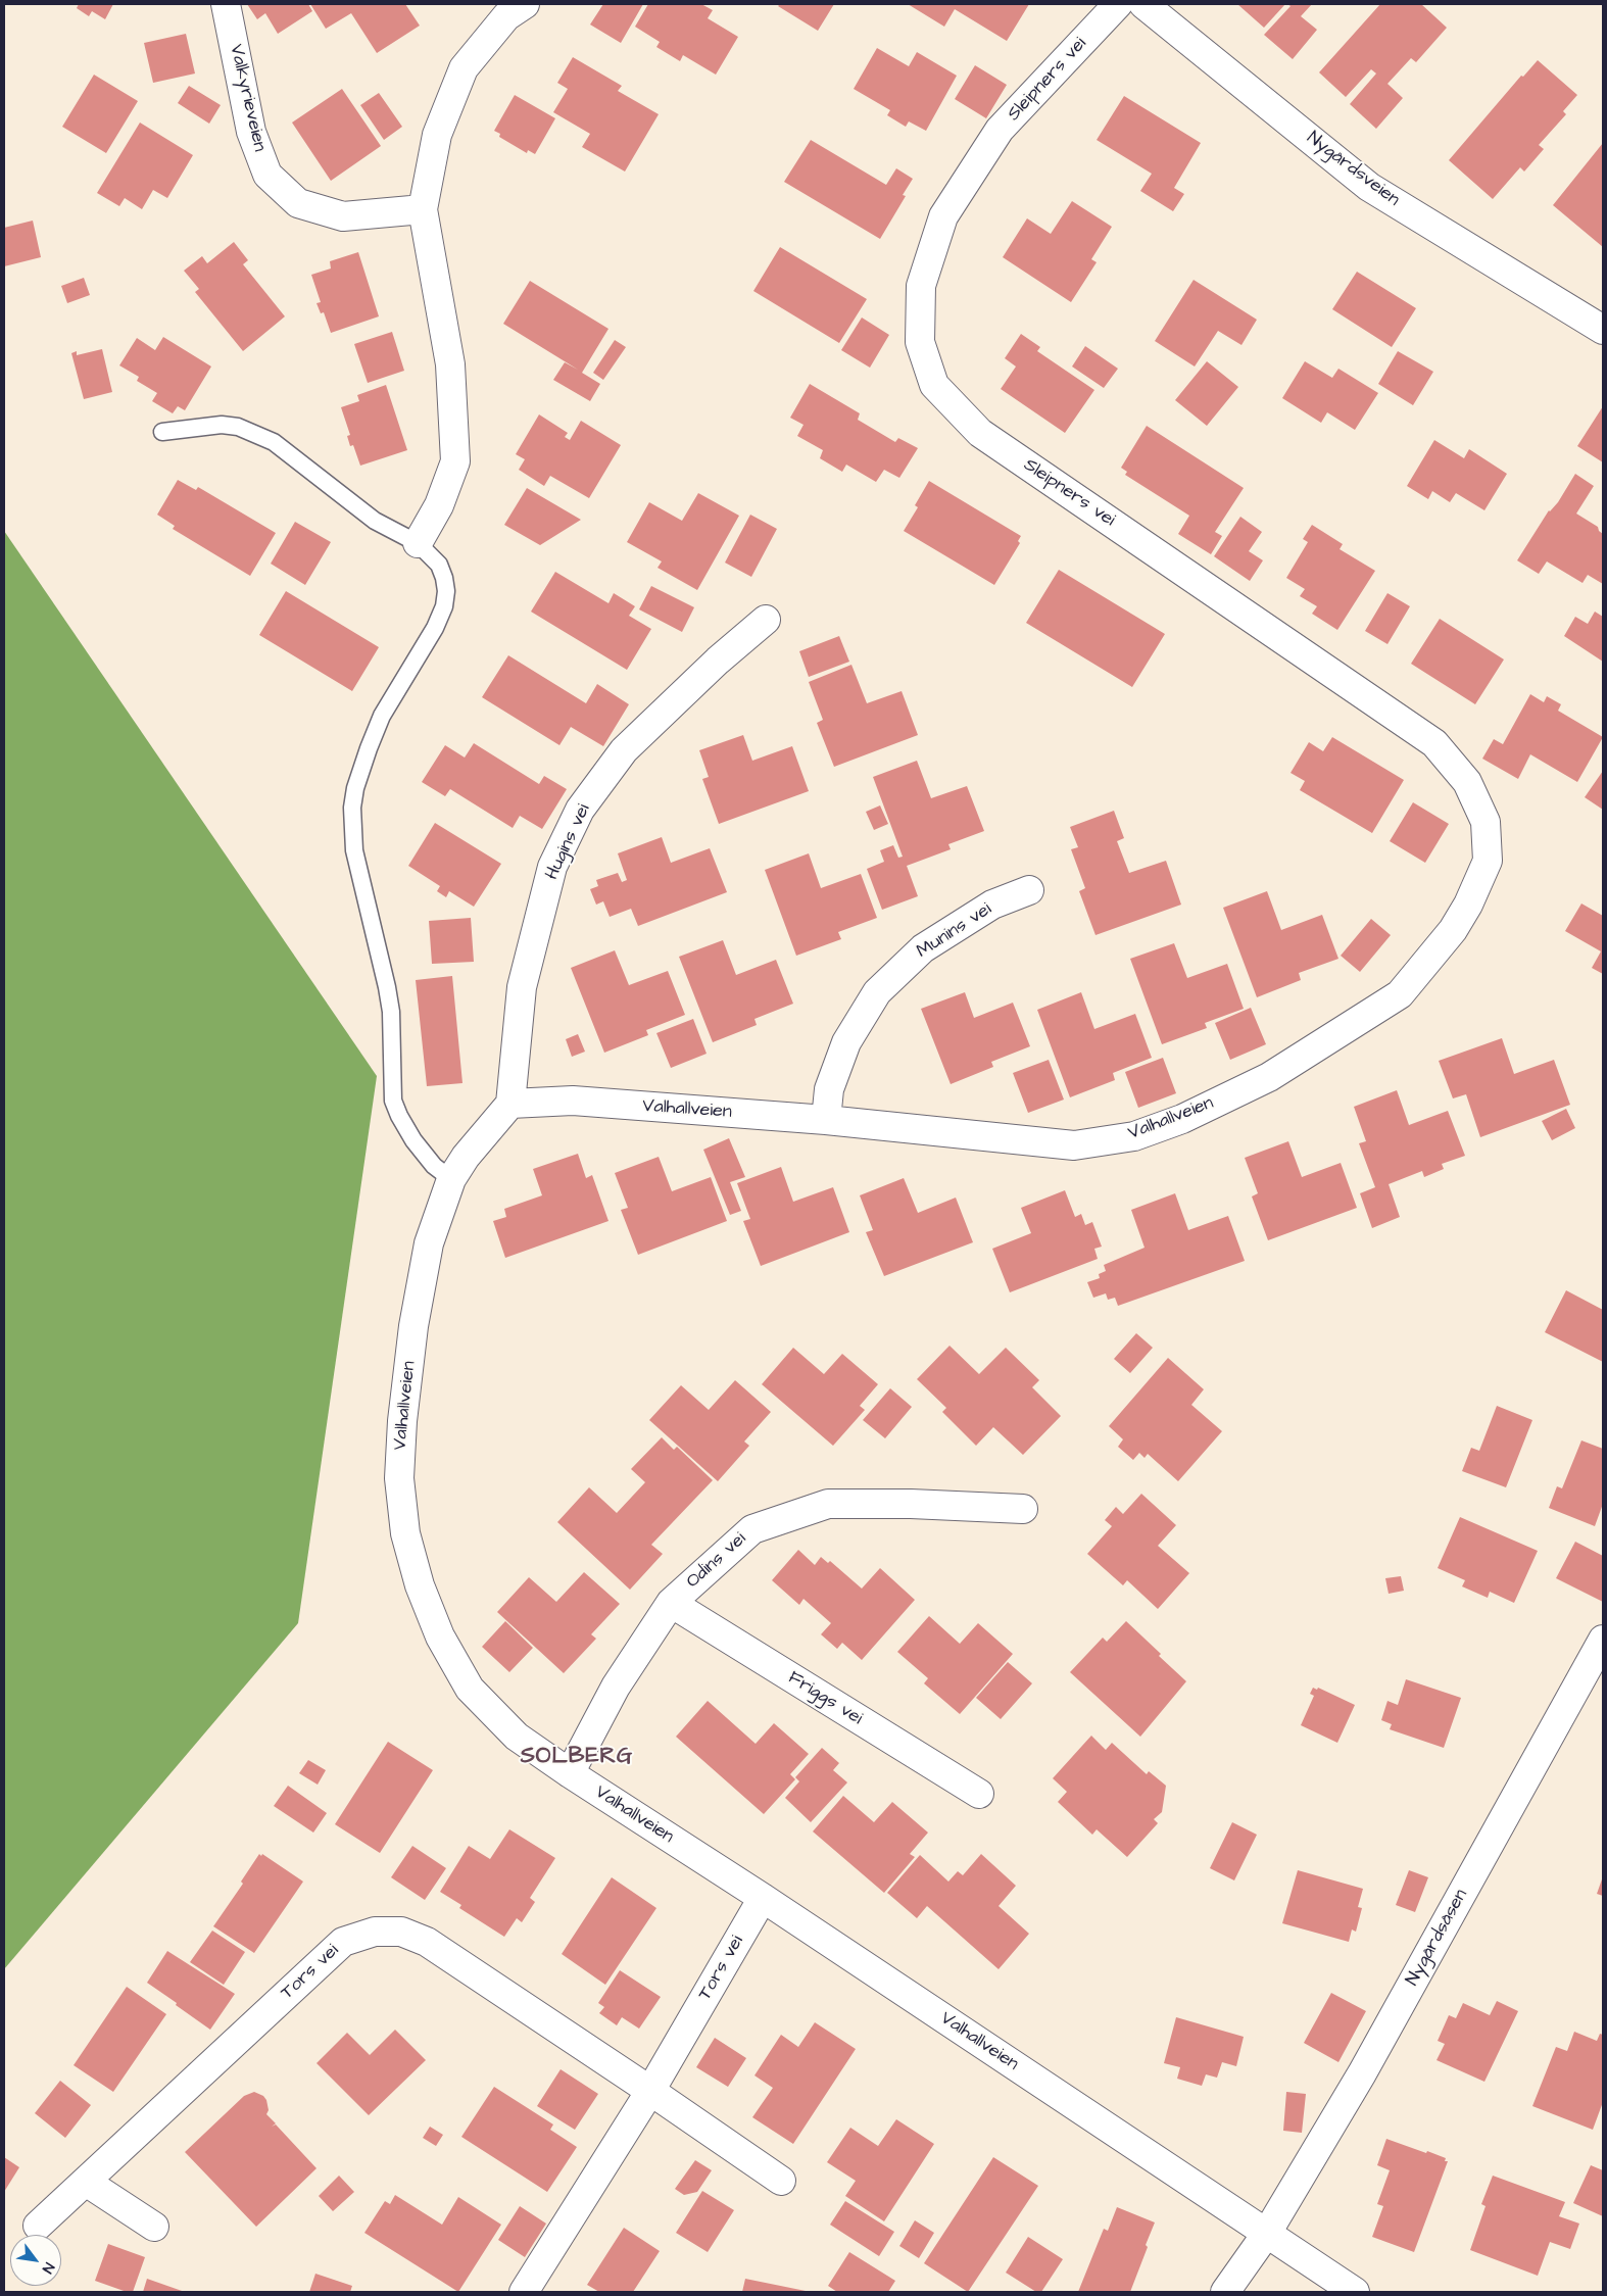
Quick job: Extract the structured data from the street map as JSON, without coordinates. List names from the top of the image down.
{
  "streets": {
    "street": [
      "Sleipners vei",
      "Valkyrieveien",
      "Nygårdsveien",
      "Hugins vei",
      "Munins vei",
      "Valhallveien",
      "Odins vei",
      "Friggs vei",
      "Nygårdsåsen",
      "Tors vei"
    ]
  },
  "crossings": [
    ["Sleipners vei", "Valhallveien"],
    ["Hugins vei", "Valhallveien"],
    ["Munins vei", "Valhallveien"],
    ["Valhallveien", "Odins vei"],
    ["Valhallveien", "Nygårdsåsen"],
    ["Valhallveien", "Tors vei"],
    ["Odins vei", "Friggs vei"]
  ],
  "districts": ["SOLBERG"],
  "north": "bottom right"
}
